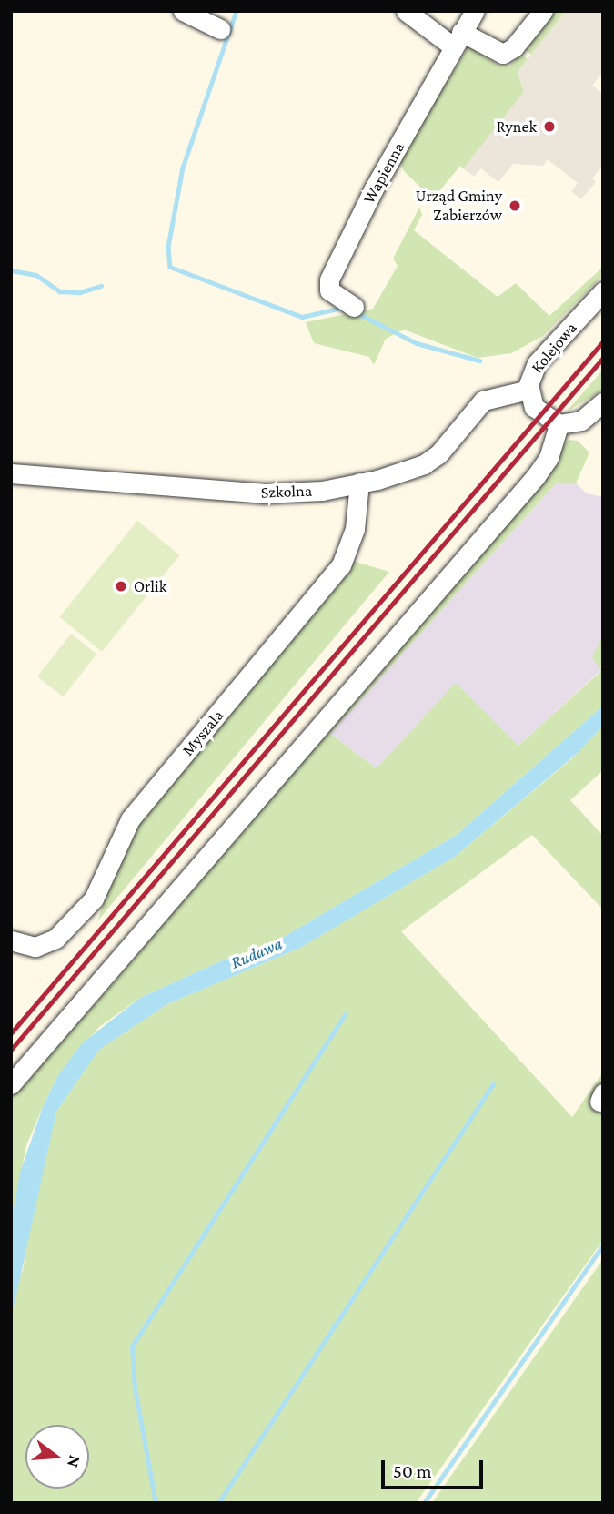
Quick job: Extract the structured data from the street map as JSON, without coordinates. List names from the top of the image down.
{
  "streets": {
    "street": [
      "Wapienna",
      "Kolejowa",
      "Szkolna",
      "Myszala"
    ]
  },
  "crossings": [
    ["Kolejowa", "Szkolna"],
    ["Szkolna", "Myszala"]
  ],
  "water": ["Rudawa"],
  "places": ["Rynek", "Urząd Gminy Zabierzów", "Orlik"],
  "scale_bar": "50 m",
  "north": "right"
}
